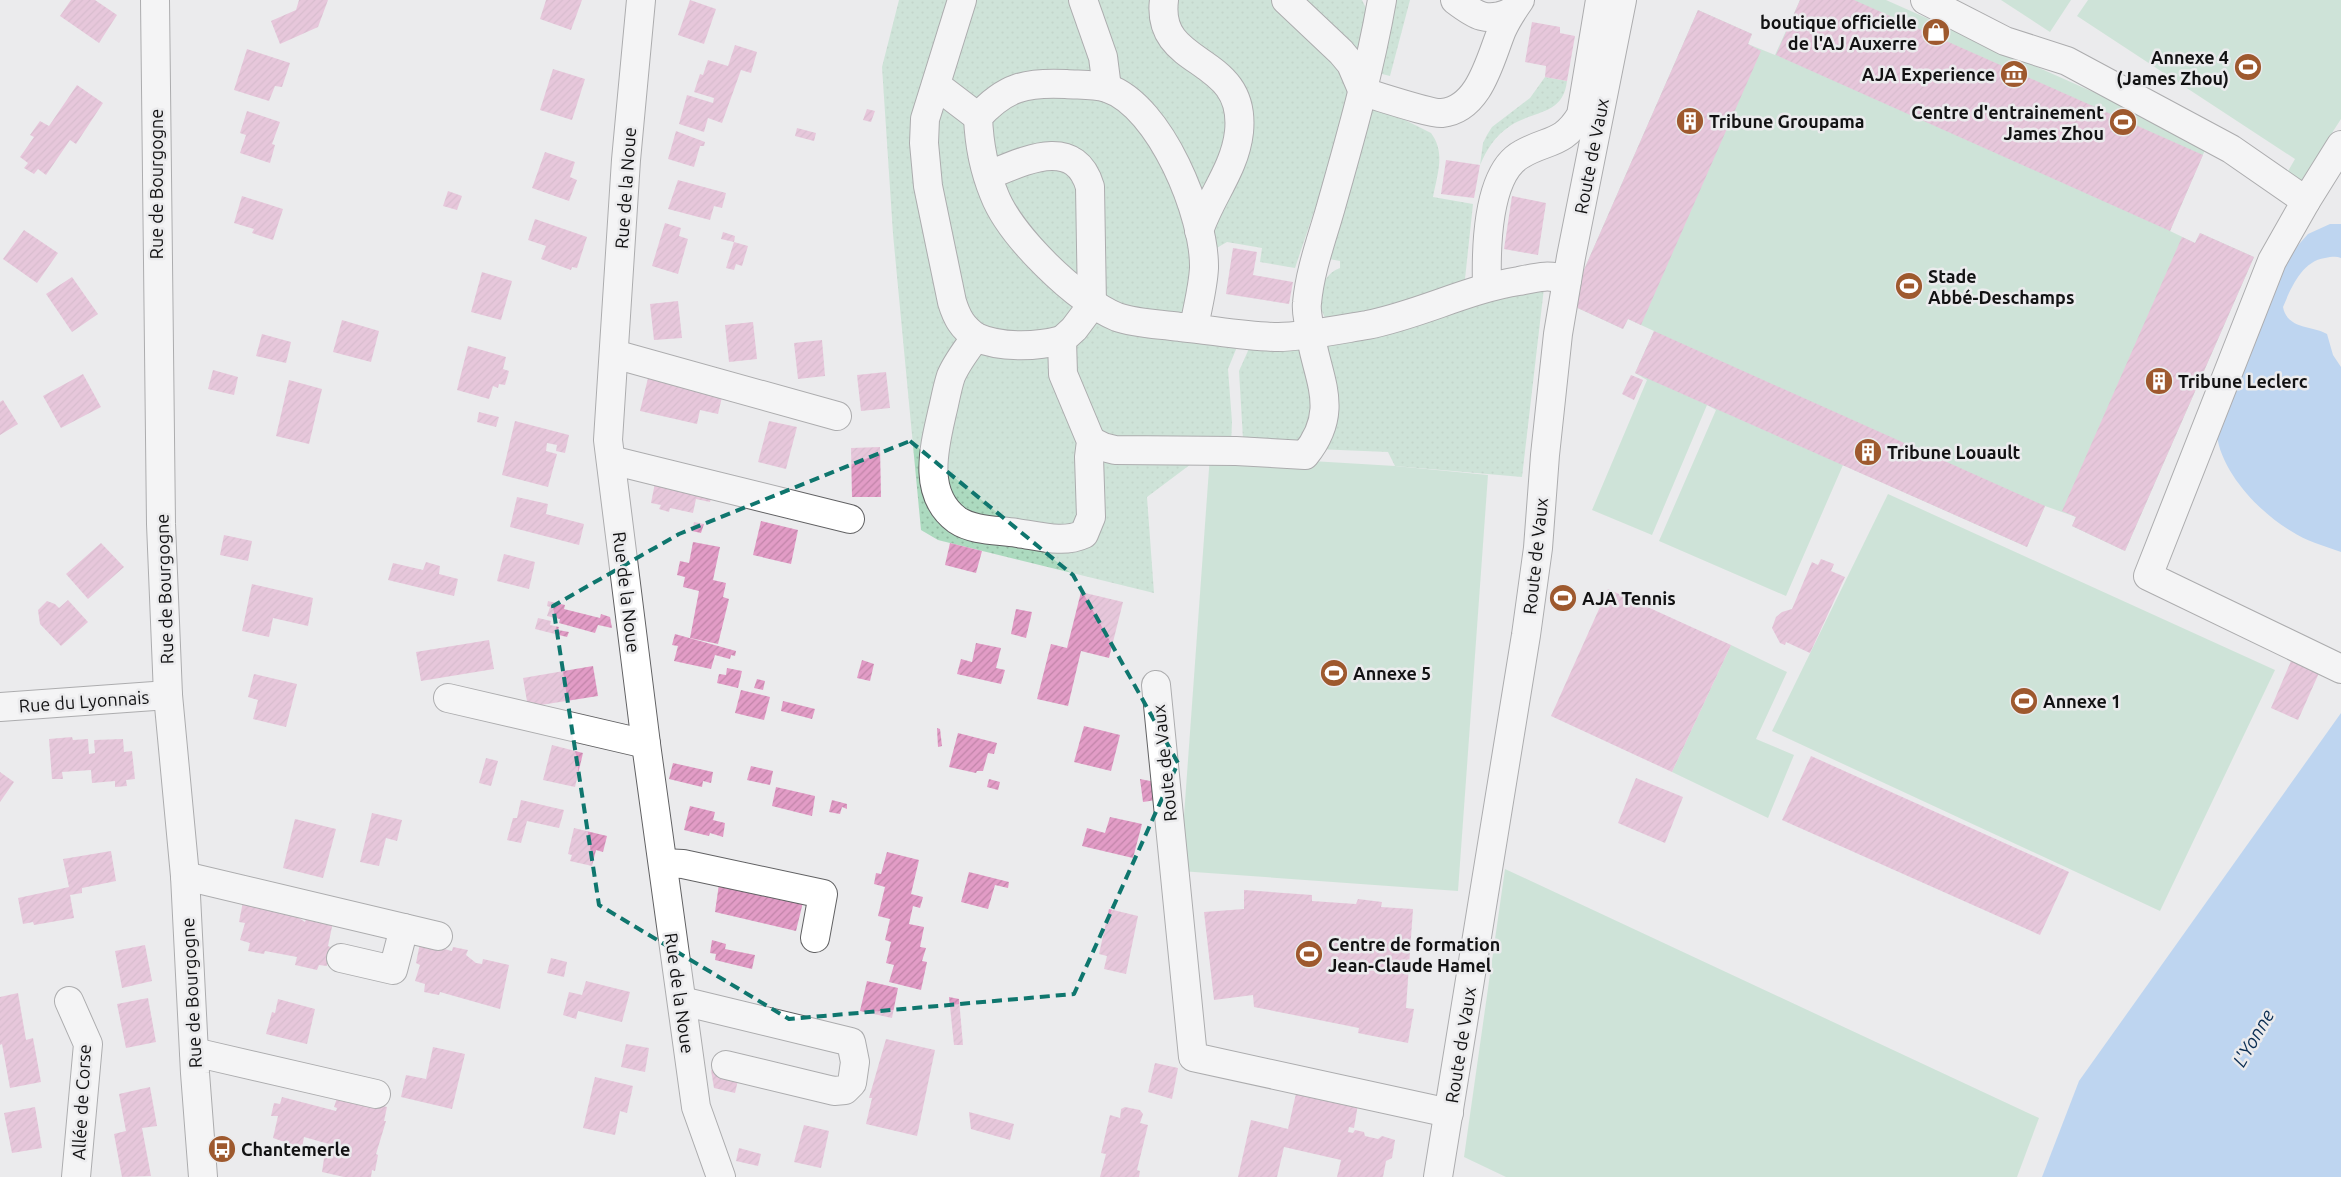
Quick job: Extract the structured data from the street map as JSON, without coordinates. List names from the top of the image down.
{
  "streets": {
    "street": [
      "Route de Vaux",
      "Rue de Bourgogne",
      "Rue de la Noue",
      "Rue du Lyonnais",
      "Allée de Corse"
    ]
  },
  "crossings": [
    ["Rue de Bourgogne", "Rue du Lyonnais"]
  ],
  "water": ["L'Yonne"],
  "places": {
    "shop": ["boutique officielle de l'AJ Auxerre"],
    "sports": [
      "Annexe 4 (James Zhou)",
      "Centre d'entrainement James Zhou",
      "Stade Abbé-Deschamps",
      "AJA Tennis",
      "Annexe 5",
      "Annexe 1",
      "Centre de formation Jean-Claude Hamel"
    ],
    "museum": ["AJA Experience"],
    "building": ["Tribune Groupama", "Tribune Leclerc", "Tribune Louault"],
    "bus stop": ["Chantemerle"]
  }
}
